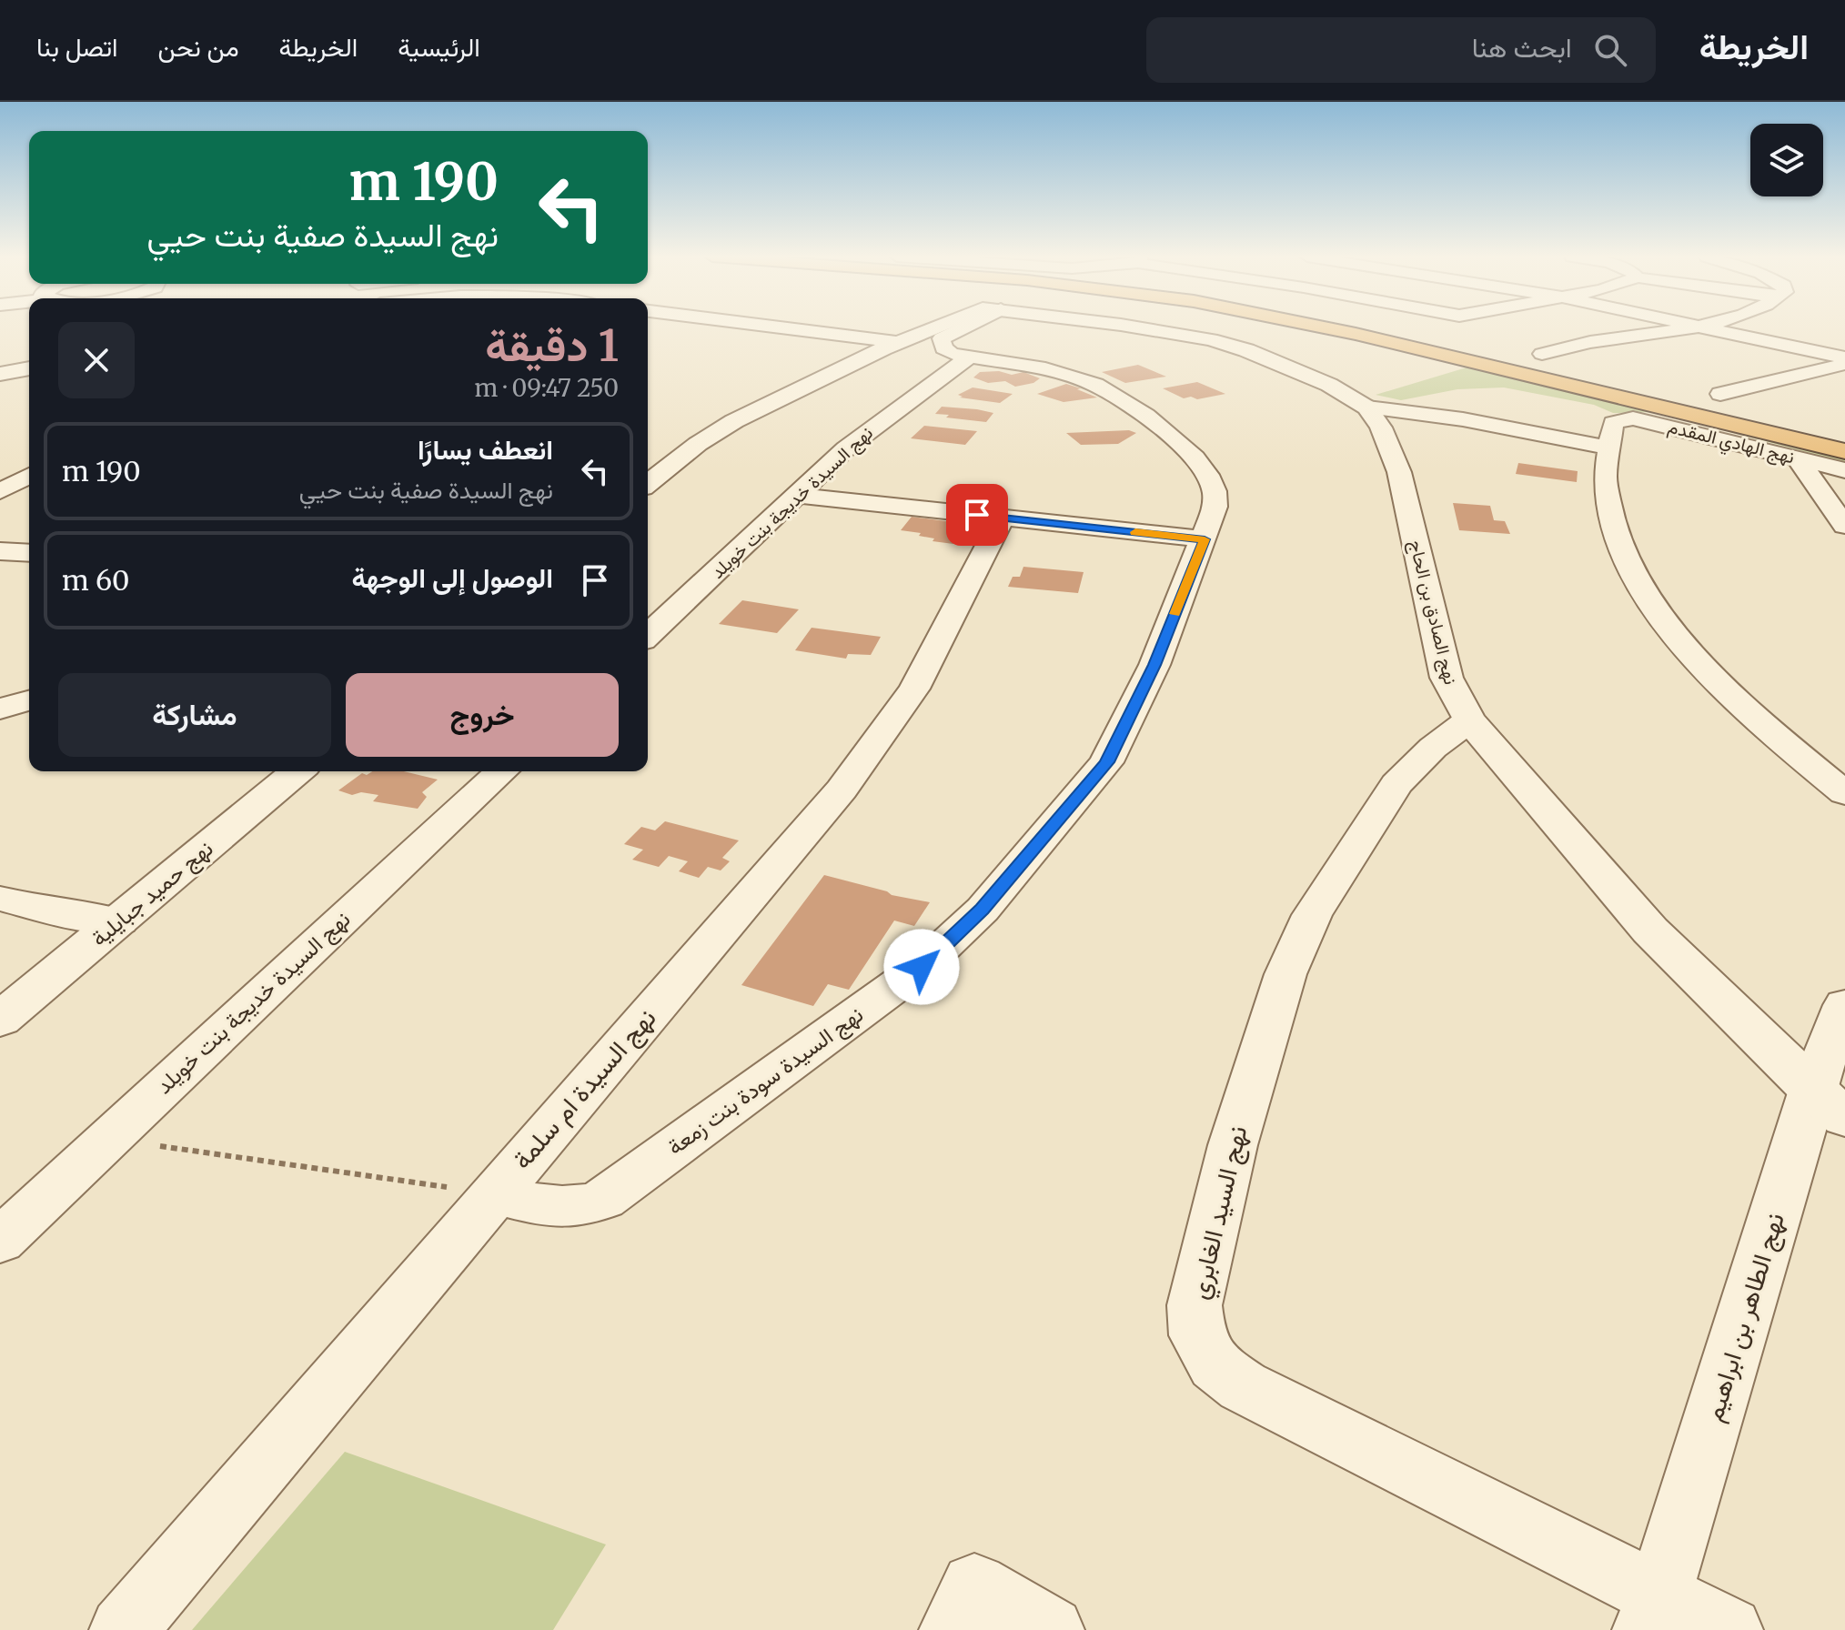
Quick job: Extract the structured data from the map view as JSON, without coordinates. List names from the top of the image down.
{
  "streets": {
    "street": [
      "نهج الهادي المقدم",
      "نهج السيدة خديجة بنت خويلد",
      "نهج الصادق بن الحاج",
      "نهج حميد جبايلية",
      "نهج السيدة سودة بنت زمعة",
      "نهج السيدة ام سلمة",
      "نهج السيد الغابري",
      "نهج الطاهر بن ابراهيم"
    ]
  },
  "crossings": [
    ["نهج الهادي المقدم", "نهج الصادق بن الحاج"],
    ["نهج السيدة خديجة بنت خويلد", "نهج السيدة سودة بنت زمعة"],
    ["نهج الصادق بن الحاج", "نهج السيد الغابري"],
    ["نهج الصادق بن الحاج", "نهج الطاهر بن ابراهيم"],
    ["نهج السيدة سودة بنت زمعة", "نهج السيدة ام سلمة"],
    ["نهج السيد الغابري", "نهج الطاهر بن ابراهيم"]
  ],
  "page": {
    "header": "الخريطة",
    "search": "ابحث هنا",
    "nav": [
      "الرئيسية",
      "الخريطة",
      "من نحن",
      "اتصل بنا"
    ],
    "turn": ["190 m", "نهج السيدة صفية بنت حيي"],
    "heading": ["1 دقيقة", "250 m · 09:47"],
    "list": [
      {
        "name": "انعطف يسارًا",
        "note": "نهج السيدة صفية بنت حيي",
        "value": "190 m"
      },
      {
        "name": "الوصول إلى الوجهة",
        "value": "60 m"
      }
    ],
    "buttons": ["خروج", "مشاركة"]
  }
}
